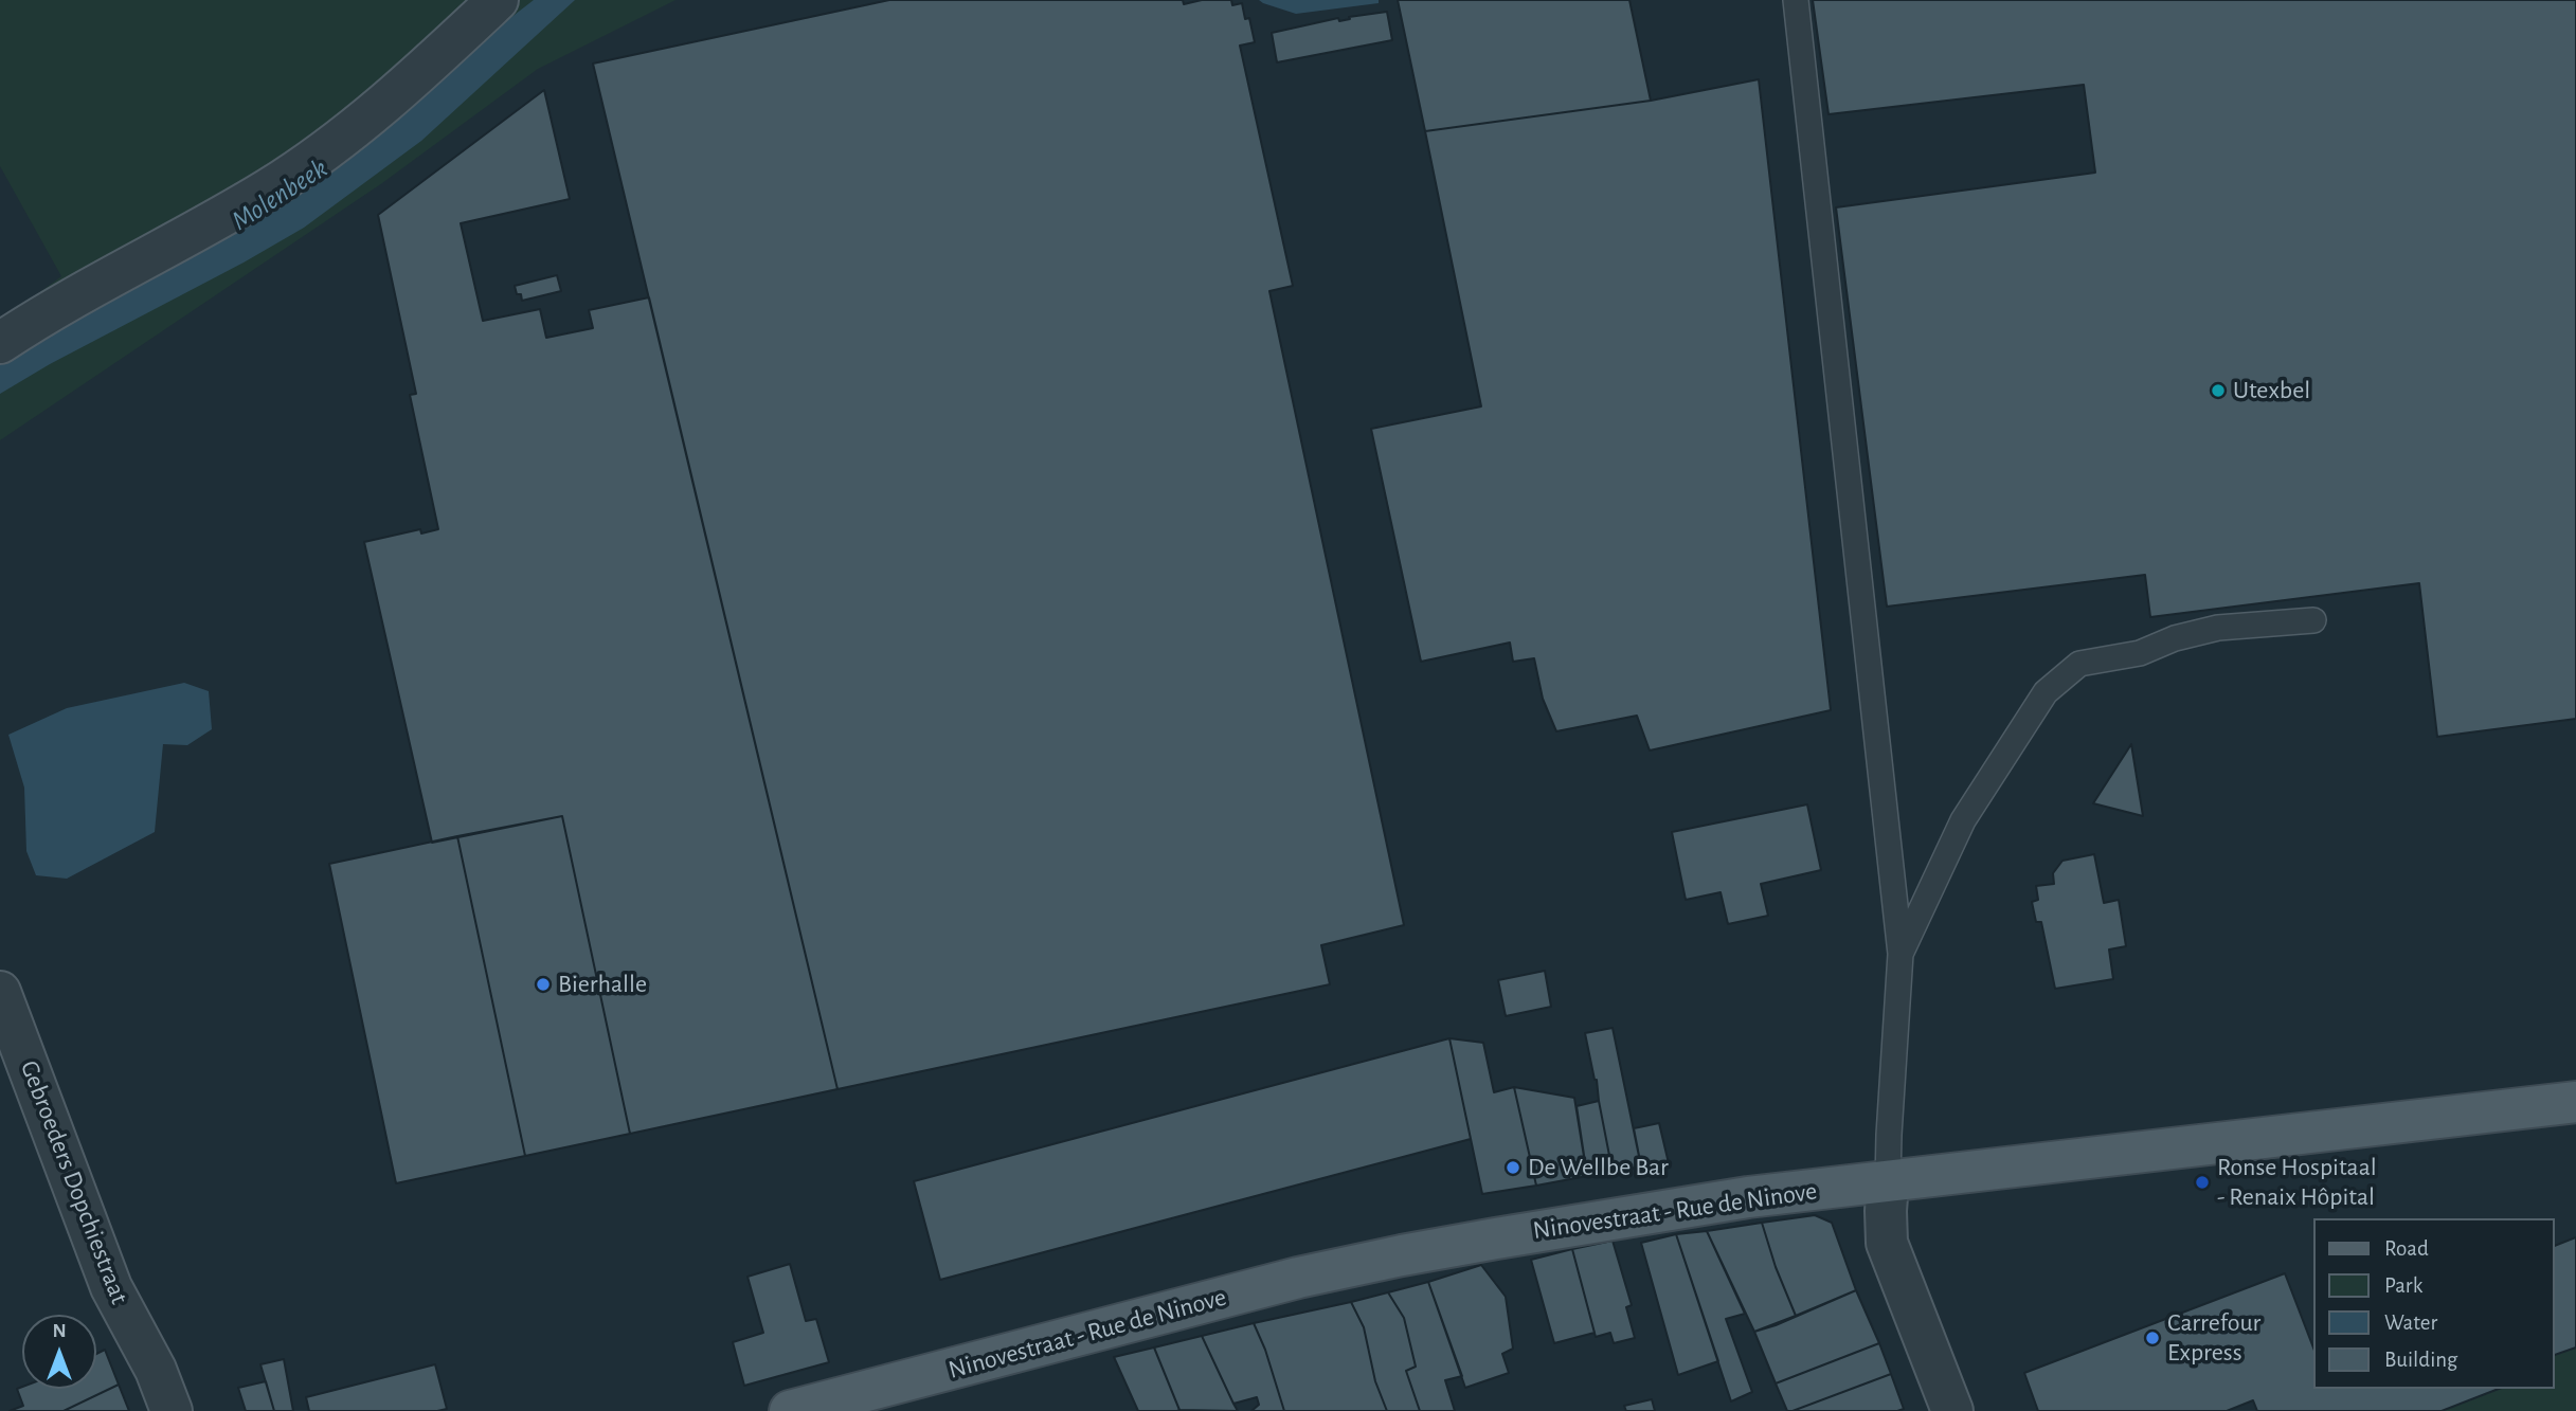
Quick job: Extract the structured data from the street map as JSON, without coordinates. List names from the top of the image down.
{
  "streets": {
    "main road": ["Ninovestraat - Rue de Ninove"],
    "street": ["Gebroeders Dopchiestraat"]
  },
  "water": ["Molenbeek"],
  "places": [
    "Utexbel",
    "Bierhalle",
    "De Wellbe Bar",
    "Ronse Hospitaal - Renaix Hôpital",
    "Carrefour Express"
  ],
  "legend": [
    "Road",
    "Park",
    "Water",
    "Building"
  ],
  "north": "top"
}
